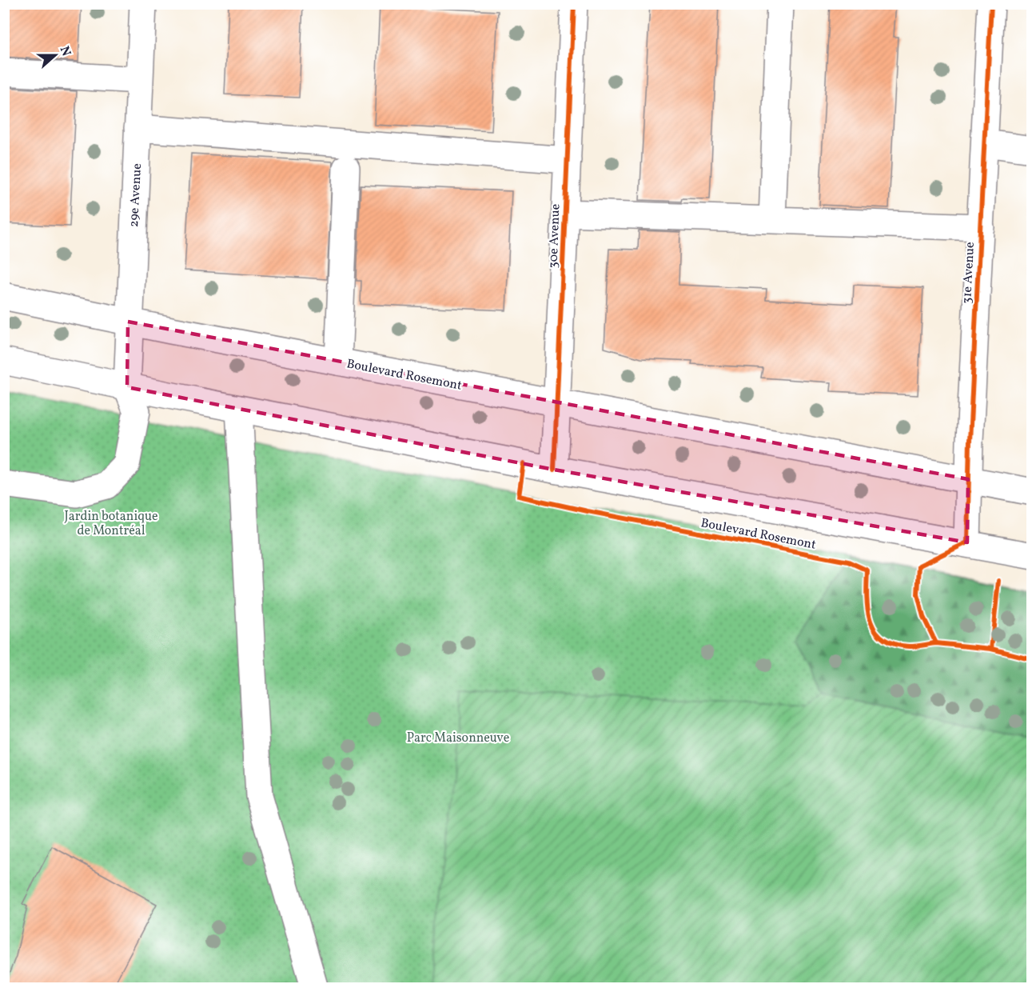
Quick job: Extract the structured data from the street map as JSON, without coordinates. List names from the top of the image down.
{
  "streets": {
    "main road": [
      "29e Avenue",
      "30e Avenue",
      "31e Avenue",
      "Boulevard Rosemont"
    ]
  },
  "crossings": [
    ["29e Avenue", "Boulevard Rosemont"],
    ["30e Avenue", "Boulevard Rosemont"],
    ["31e Avenue", "Boulevard Rosemont"]
  ],
  "parks": ["Jardin botanique de Montréal", "Parc Maisonneuve"],
  "north": "right"
}
